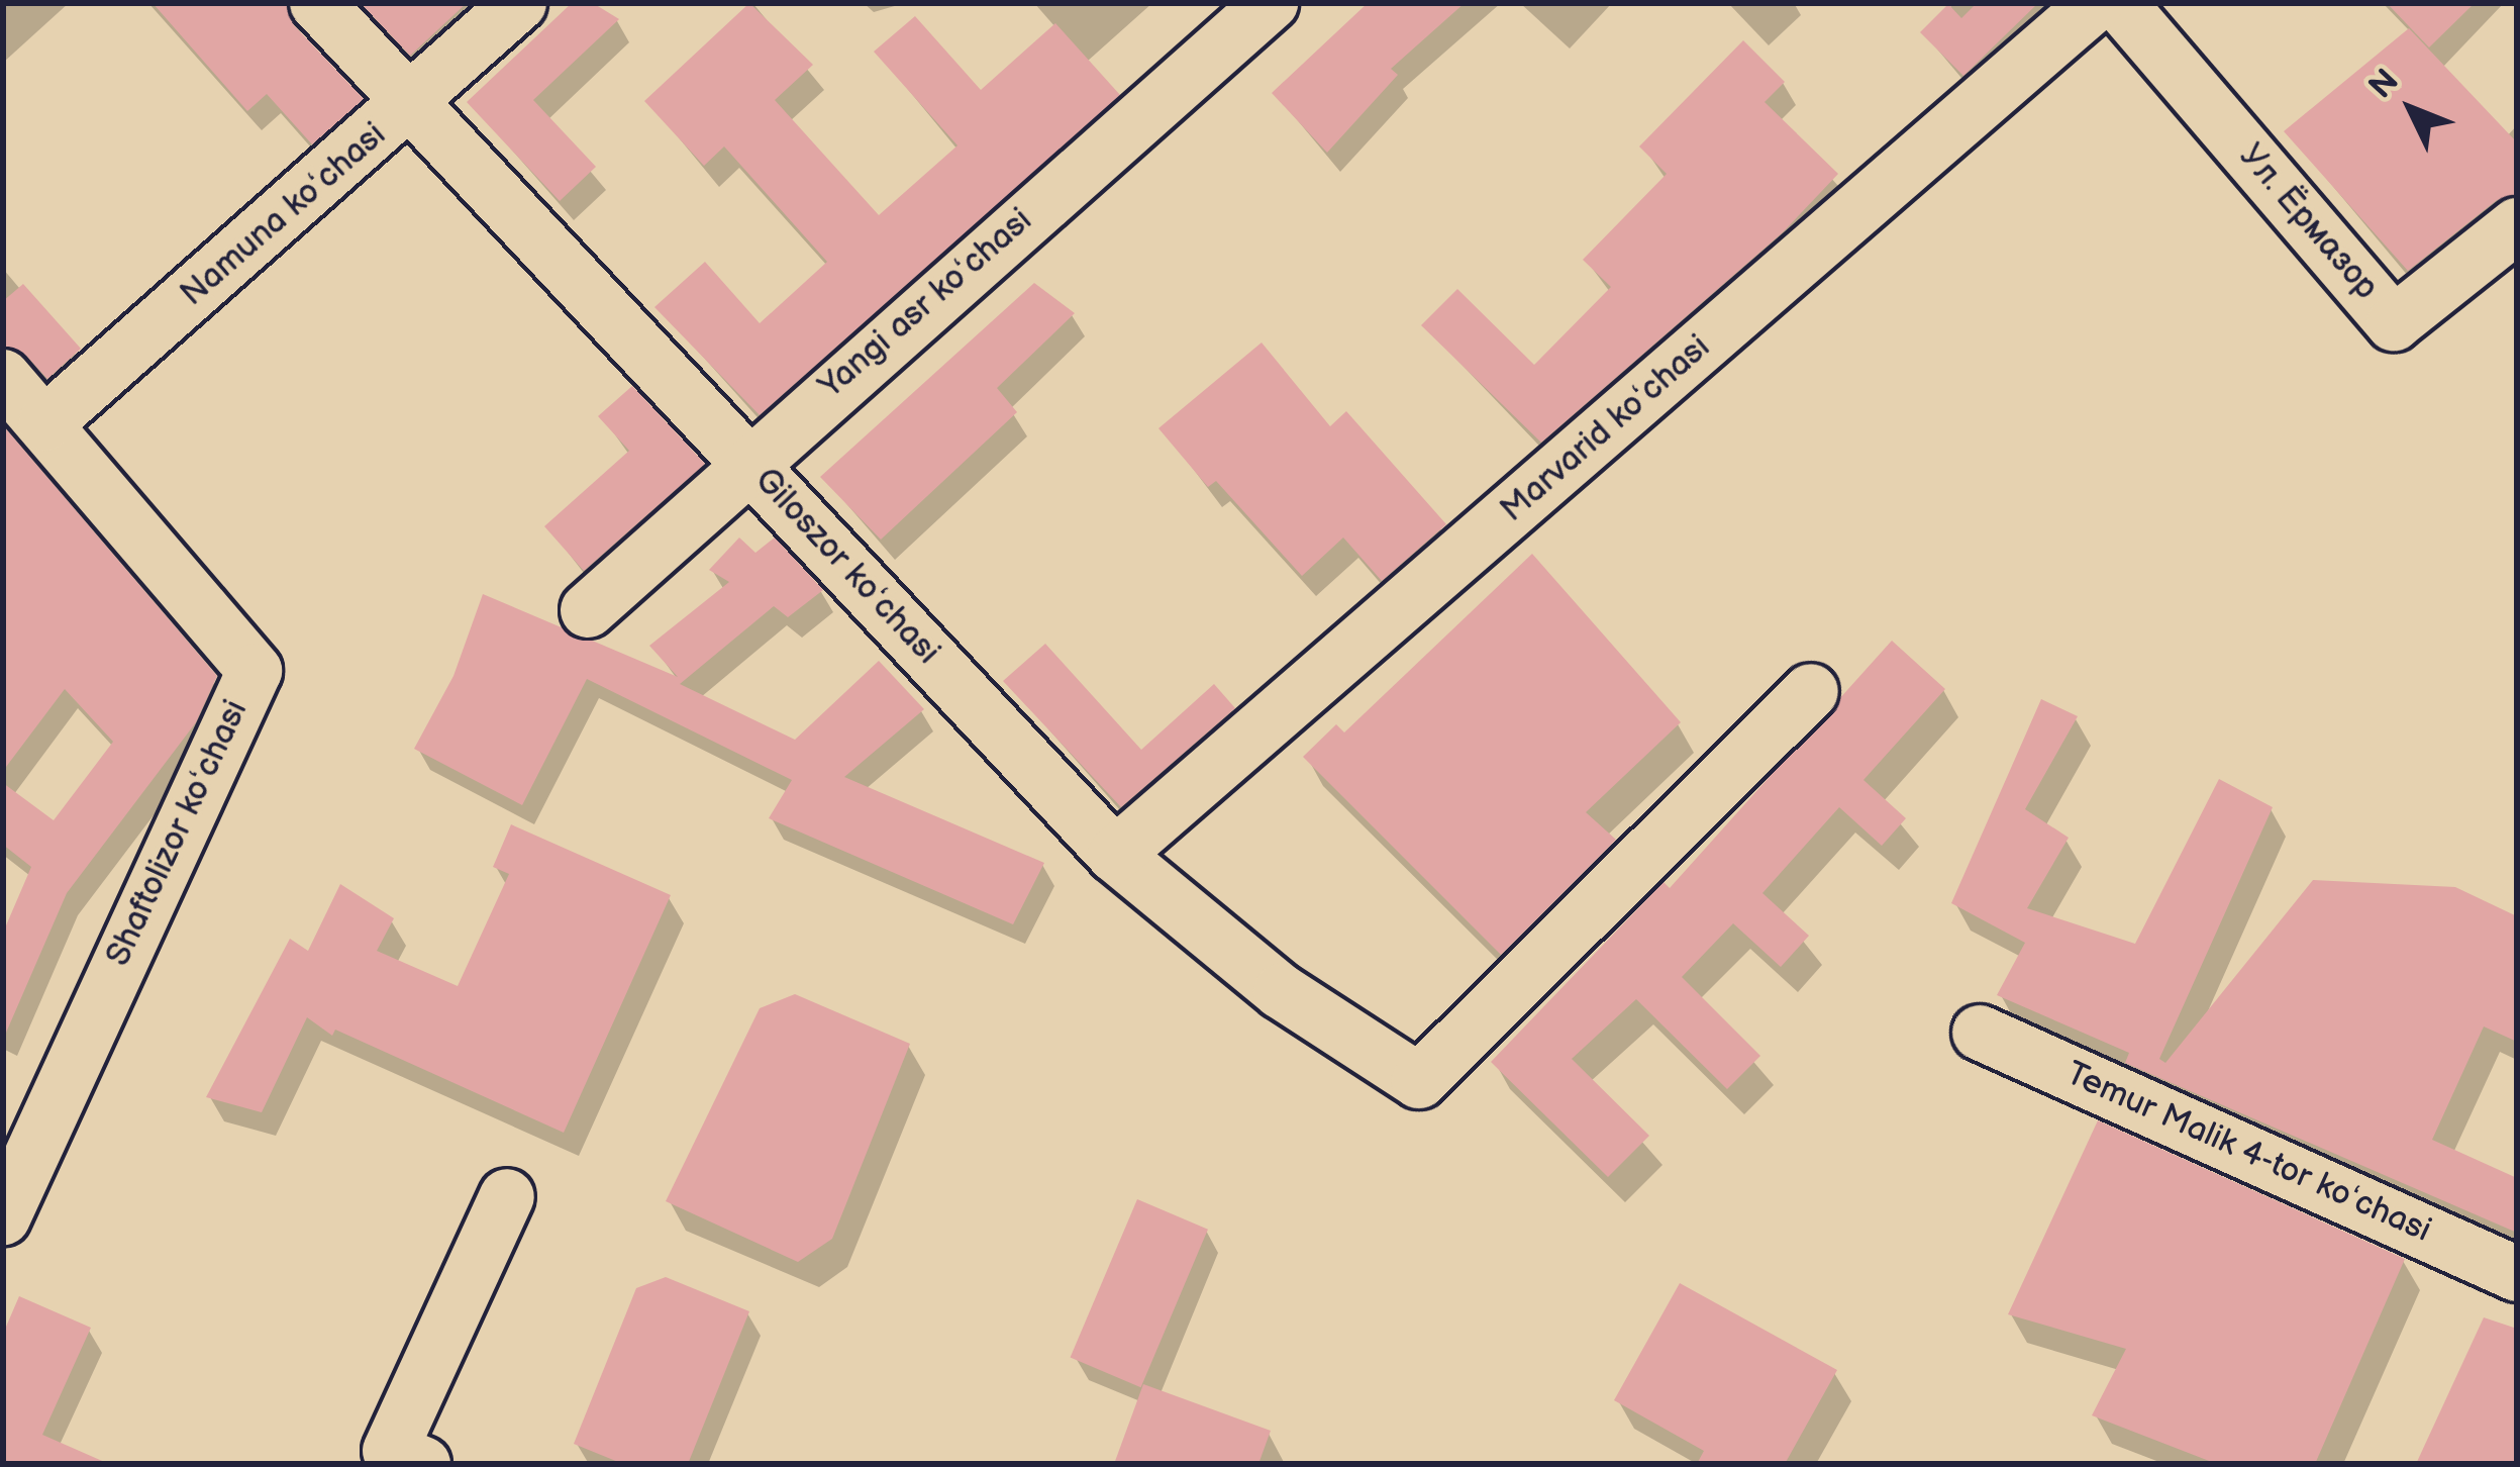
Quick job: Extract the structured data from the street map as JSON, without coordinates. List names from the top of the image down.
{
  "streets": {
    "street": [
      "Namuna koʻchasi",
      "Ул. Ёрмазор",
      "Yangi asr koʻchasi",
      "Marvarid koʻchasi",
      "Giloszor koʻchasi",
      "Shaftolizor koʻchasi",
      "Temur Malik 4-tor koʻchasi"
    ]
  },
  "crossings": [
    ["Namuna koʻchasi", "Giloszor koʻchasi"],
    ["Namuna koʻchasi", "Shaftolizor koʻchasi"],
    ["Yangi asr koʻchasi", "Giloszor koʻchasi"],
    ["Marvarid koʻchasi", "Giloszor koʻchasi"]
  ],
  "north": "top left"
}
